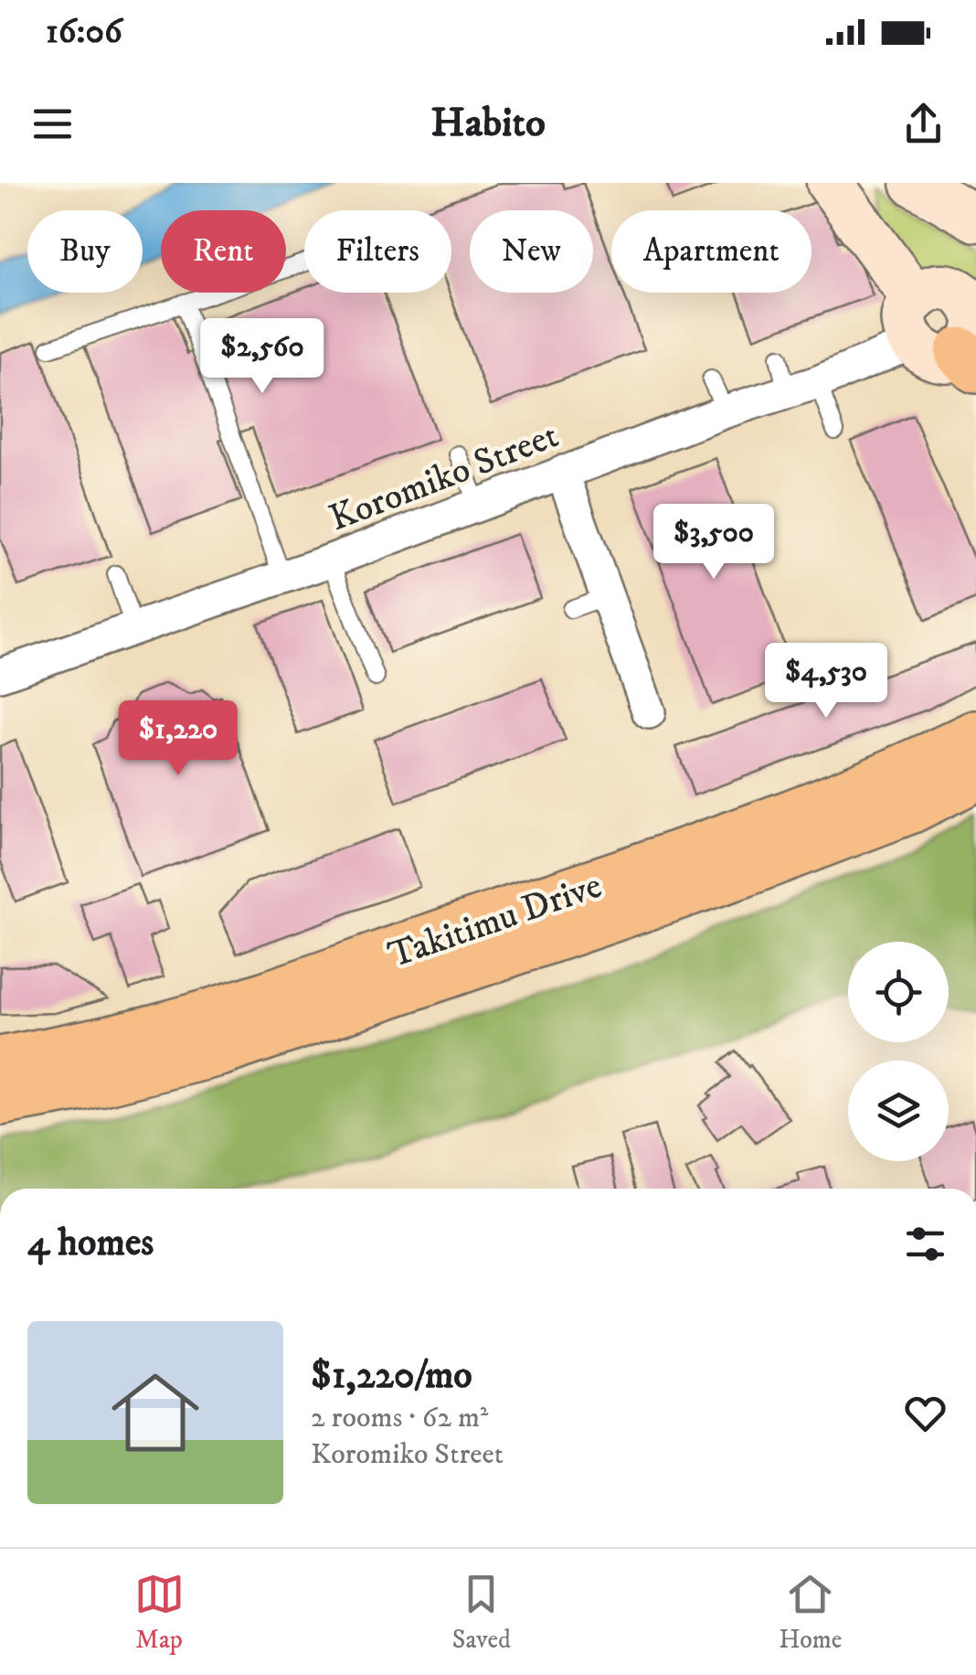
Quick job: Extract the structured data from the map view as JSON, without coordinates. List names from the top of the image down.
{
  "streets": {
    "highway": ["Takitimu Drive"],
    "street": ["Koromiko Street"]
  },
  "page": {
    "status": "16:06",
    "header": "Habito",
    "chip": [
      "Buy",
      "Rent",
      "Filters",
      "New",
      "Apartment"
    ],
    "price": [
      "$2,560",
      "$3,500",
      "$4,530",
      "$1,220"
    ],
    "heading": "4 homes",
    "list": [
      {
        "name": "$1,220/mo",
        "note": "2 rooms · 62 m² · Koromiko Street"
      }
    ],
    "tabs": ["Map", "Saved", "Home"]
  }
}
